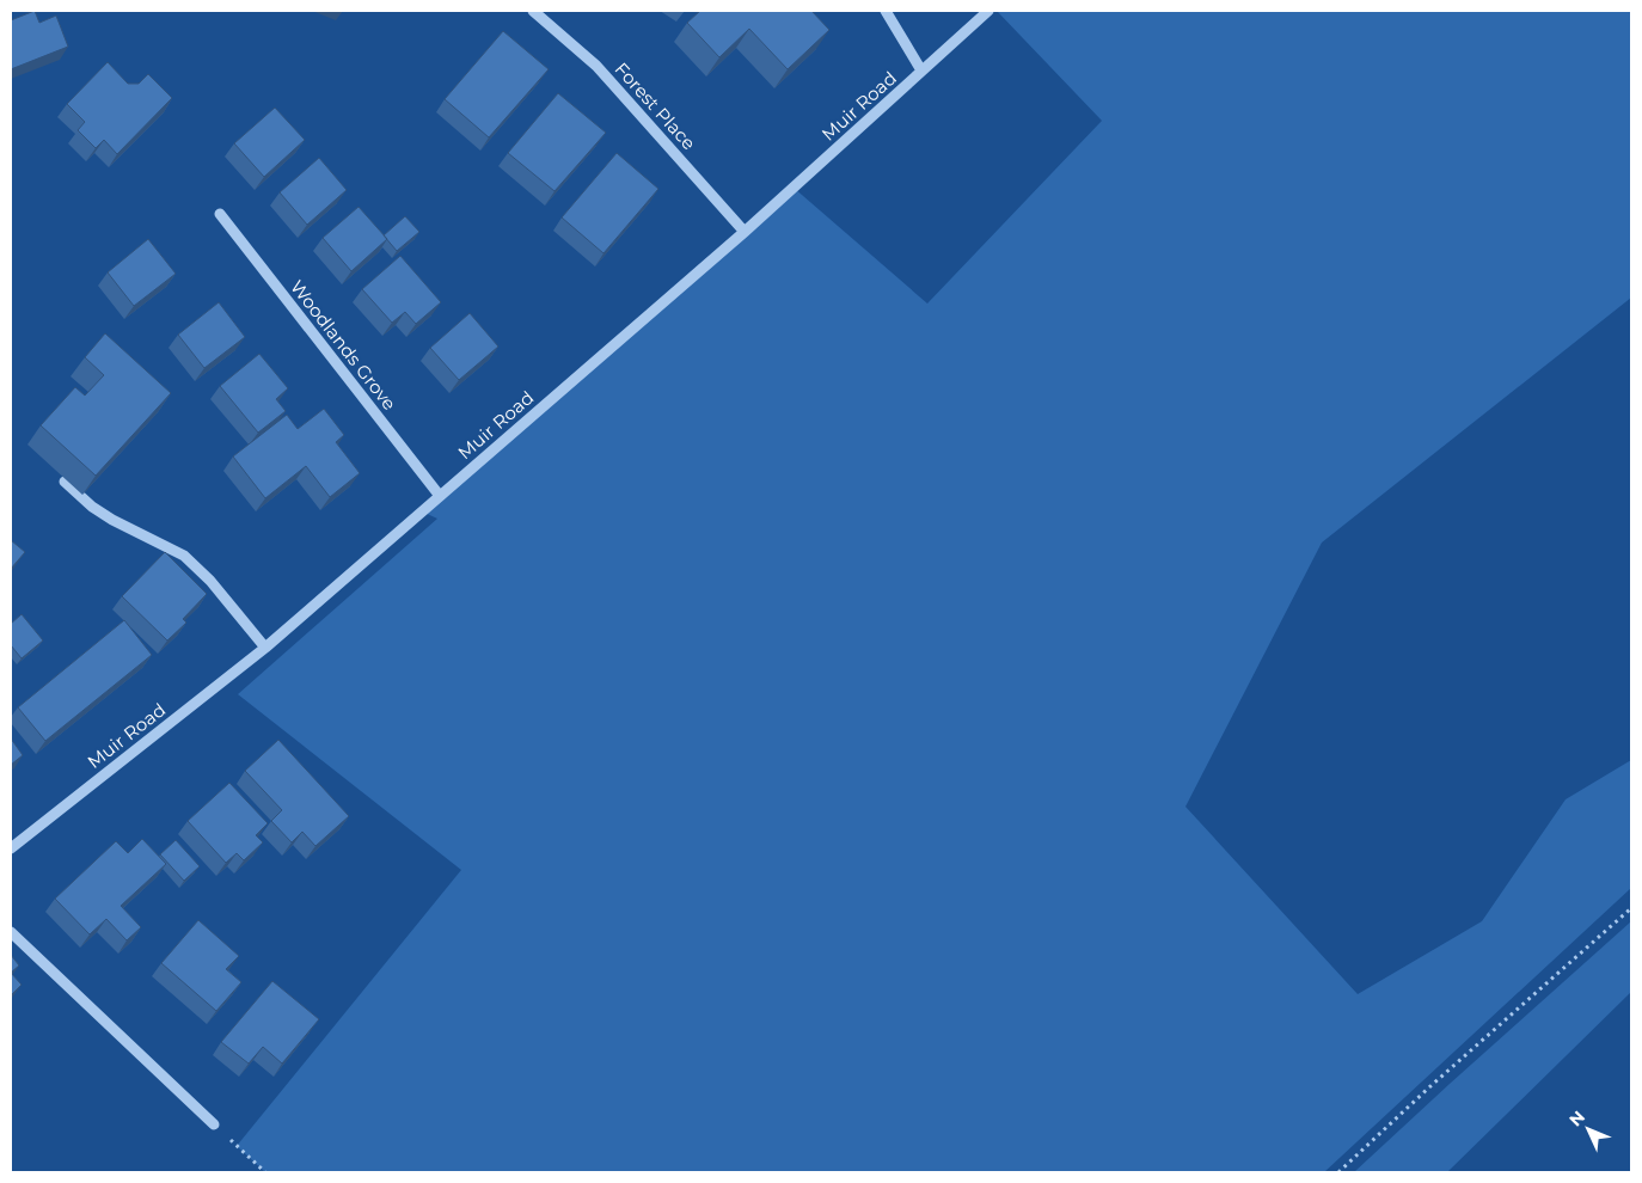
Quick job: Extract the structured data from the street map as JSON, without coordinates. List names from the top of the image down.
{
  "streets": {
    "street": ["Forest Place", "Muir Road", "Woodlands Grove"]
  },
  "crossings": [
    ["Forest Place", "Muir Road"],
    ["Muir Road", "Woodlands Grove"]
  ],
  "north": "top left"
}
